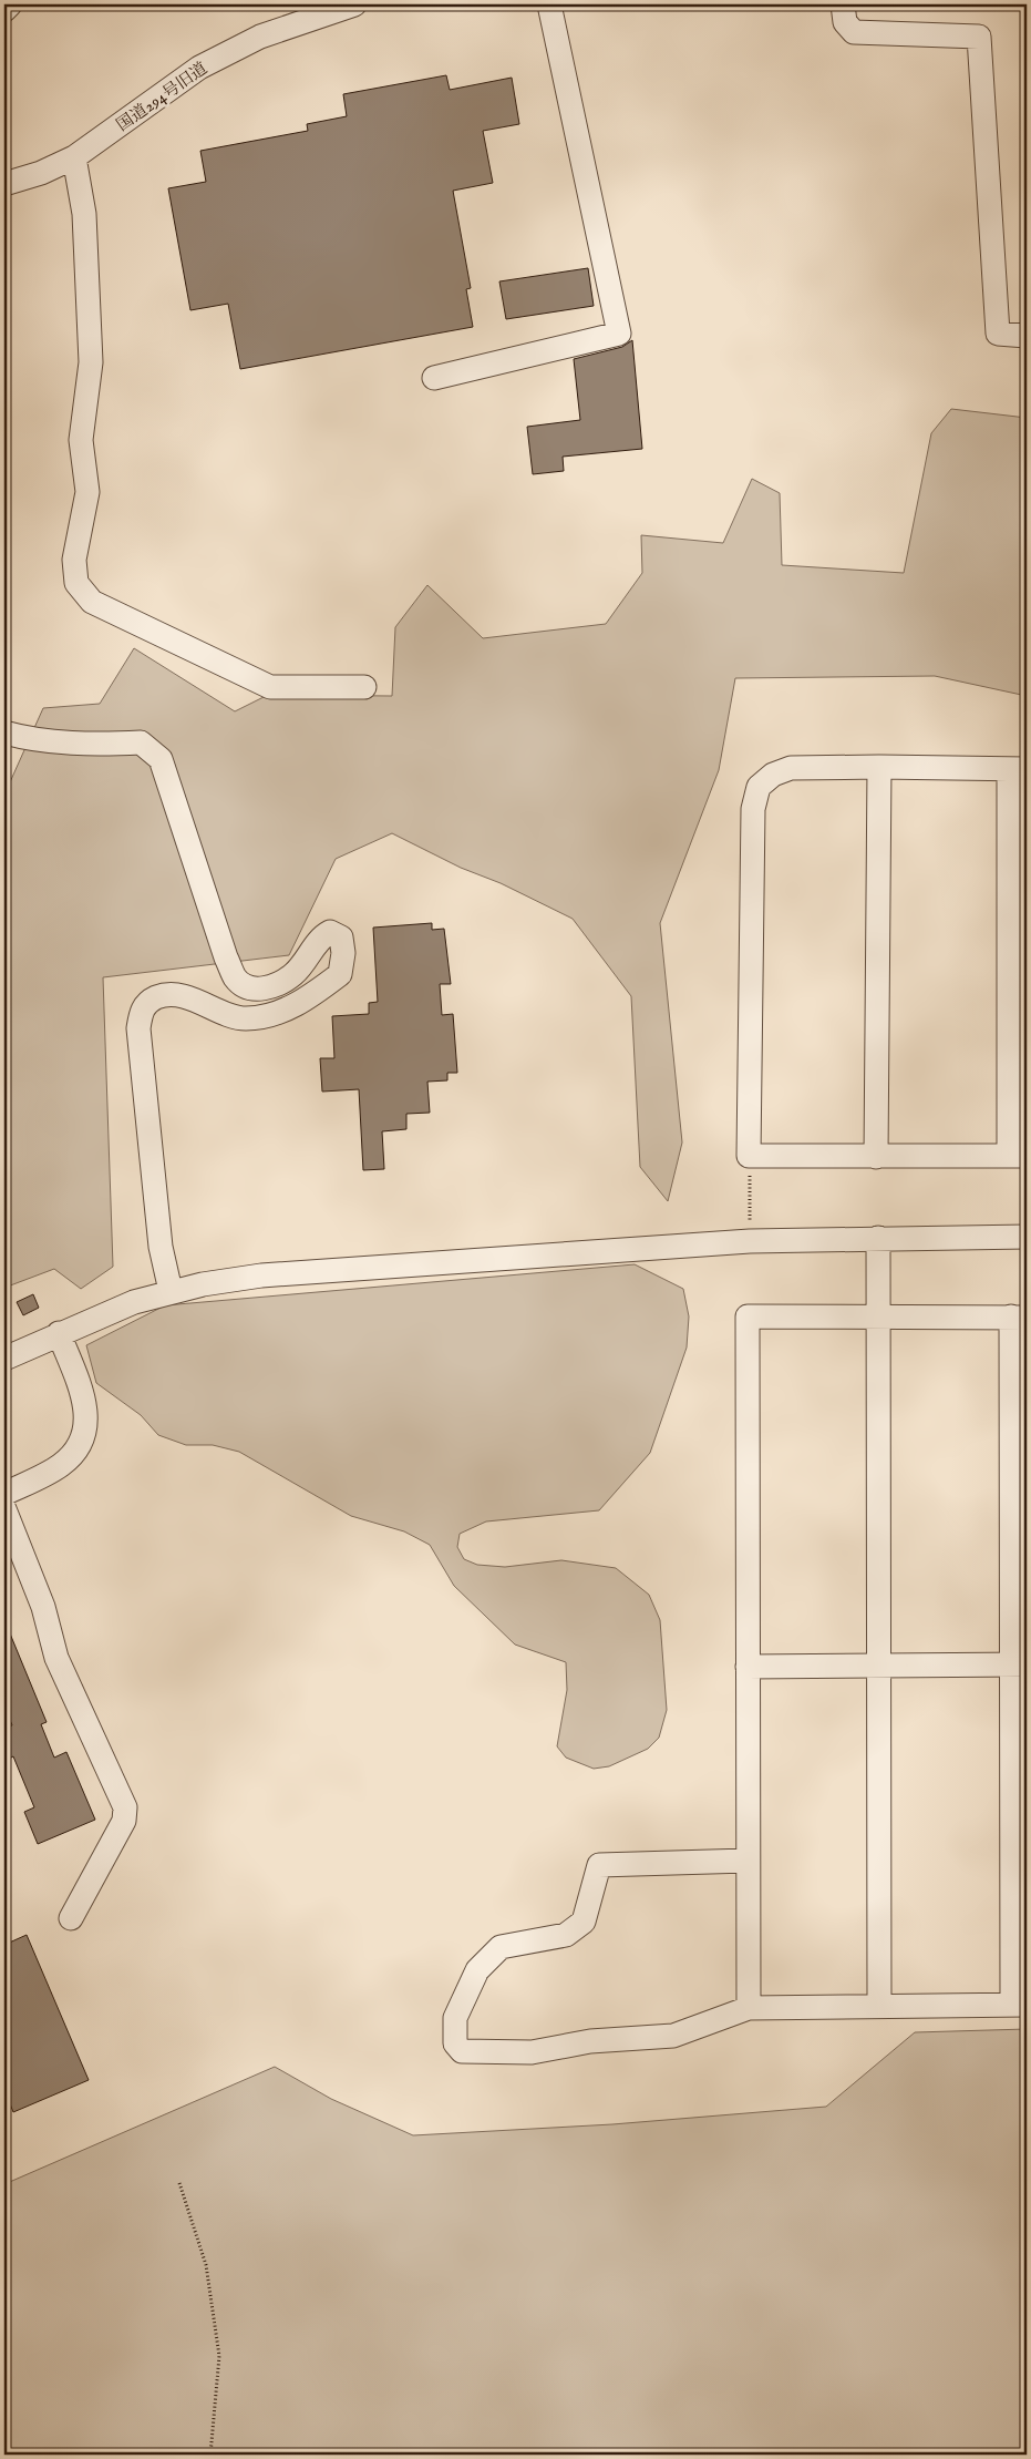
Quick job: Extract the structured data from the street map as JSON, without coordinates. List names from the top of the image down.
{
  "streets": {
    "street": ["国道294号旧道"]
  }
}
